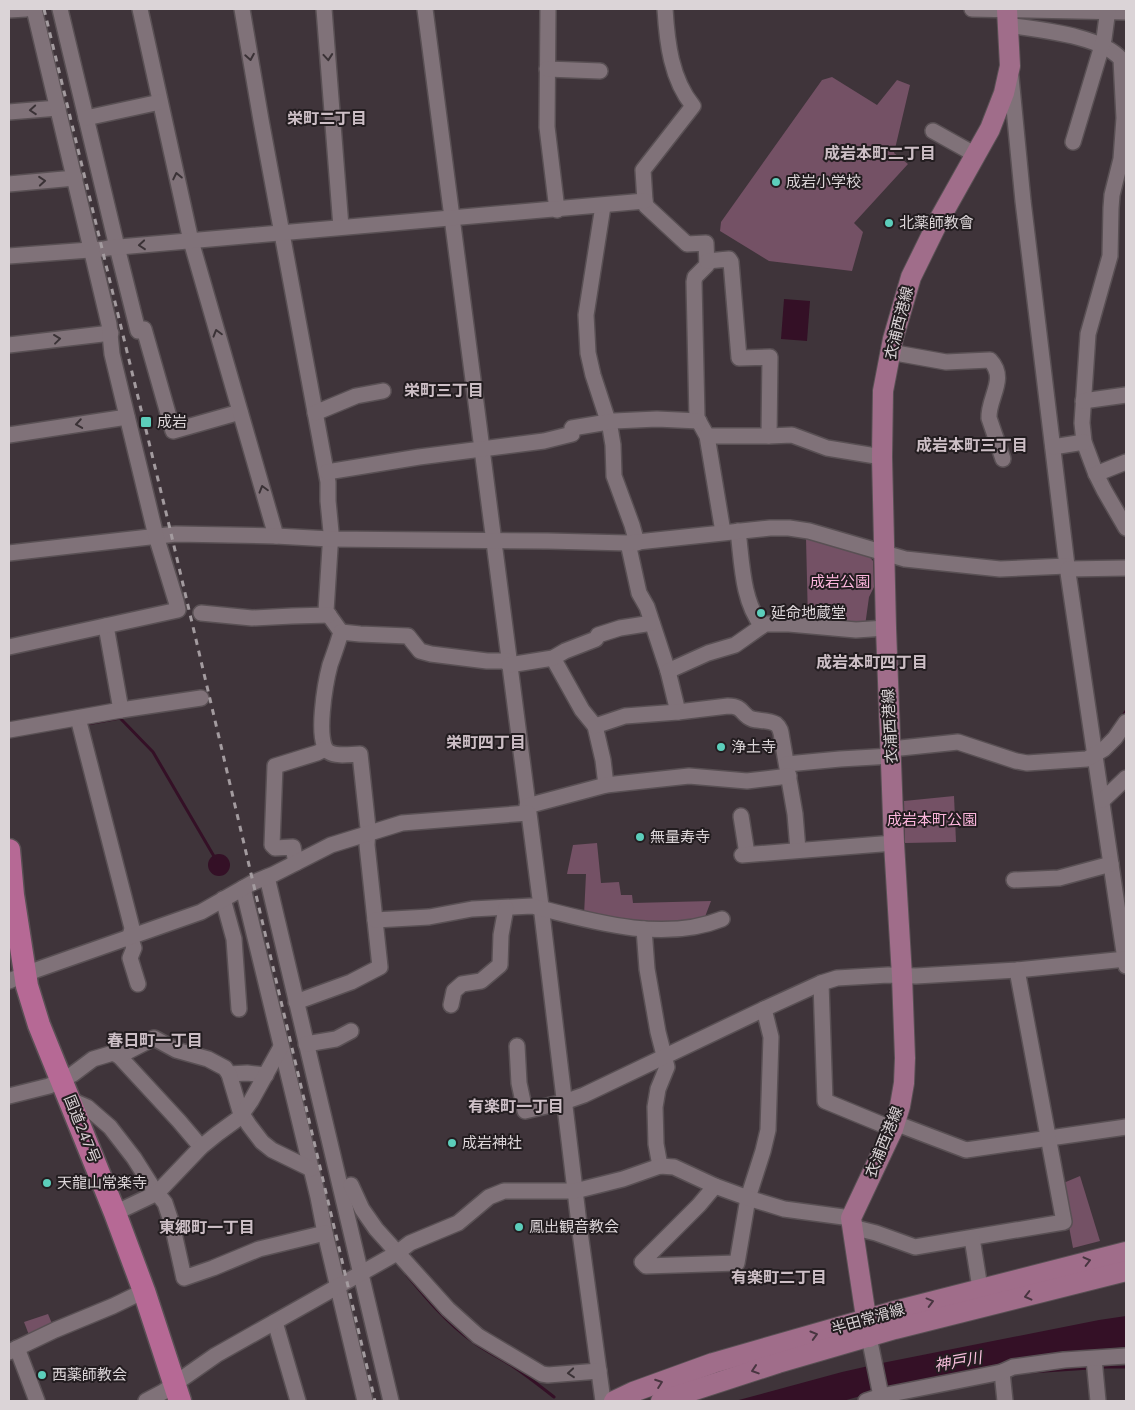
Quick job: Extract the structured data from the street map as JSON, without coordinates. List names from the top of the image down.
{
  "streets": {
    "highway": ["国道247号"],
    "main road": ["衣浦西港線", "半田常滑線"]
  },
  "districts": [
    "栄町二丁目",
    "成岩本町二丁目",
    "栄町三丁目",
    "成岩本町三丁目",
    "成岩本町四丁目",
    "栄町四丁目",
    "春日町一丁目",
    "有楽町一丁目",
    "東郷町一丁目",
    "有楽町二丁目"
  ],
  "water": ["神戸川"],
  "parks": ["成岩公園", "成岩本町公園"],
  "places": {
    "other": [
      "成岩小学校",
      "北薬師教會",
      "延命地蔵堂",
      "浄土寺",
      "無量寿寺",
      "成岩神社",
      "天龍山常楽寺",
      "鳳出観音教会",
      "西薬師教会"
    ],
    "transit": ["成岩"]
  }
}
